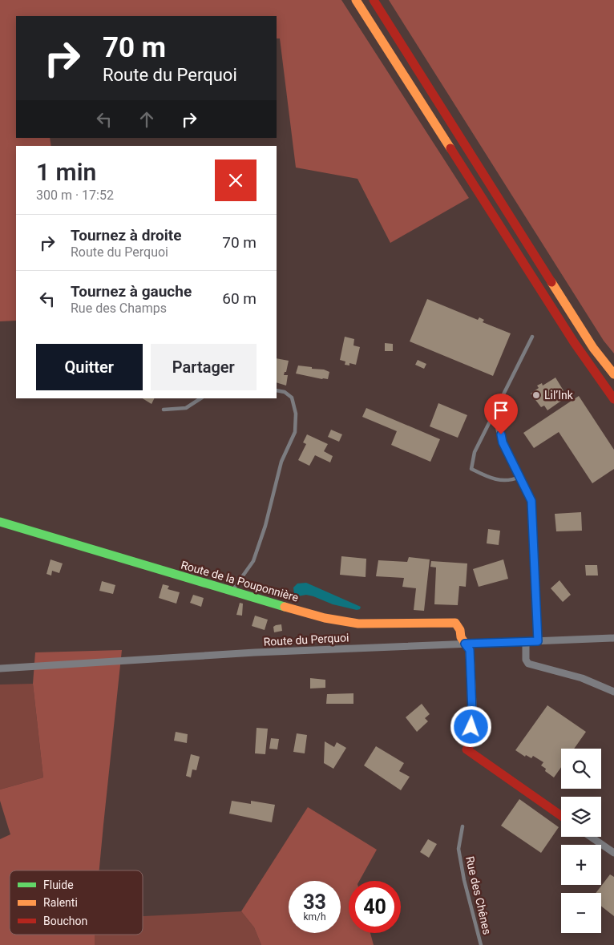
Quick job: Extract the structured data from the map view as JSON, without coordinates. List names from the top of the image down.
{
  "streets": {
    "main road": ["Route de la Pouponnière"],
    "street": ["Route du Perquoi"],
    "lane": ["Rue des Chênes"]
  },
  "crossings": [
    ["Route de la Pouponnière", "Route du Perquoi"]
  ],
  "places": ["Lil’Ink"],
  "legend": ["Fluide", "Ralenti", "Bouchon"],
  "page": {
    "turn": ["70 m", "Route du Perquoi"],
    "heading": ["1 min", "300 m · 17:52"],
    "list": [
      {
        "name": "Tournez à droite",
        "note": "Route du Perquoi",
        "value": "70 m"
      },
      {
        "name": "Tournez à gauche",
        "note": "Rue des Champs",
        "value": "60 m"
      }
    ],
    "buttons": ["Quitter", "Partager"],
    "map_buttons": ["+", "−"],
    "speed": "33 km/h",
    "limit": "40"
  }
}
